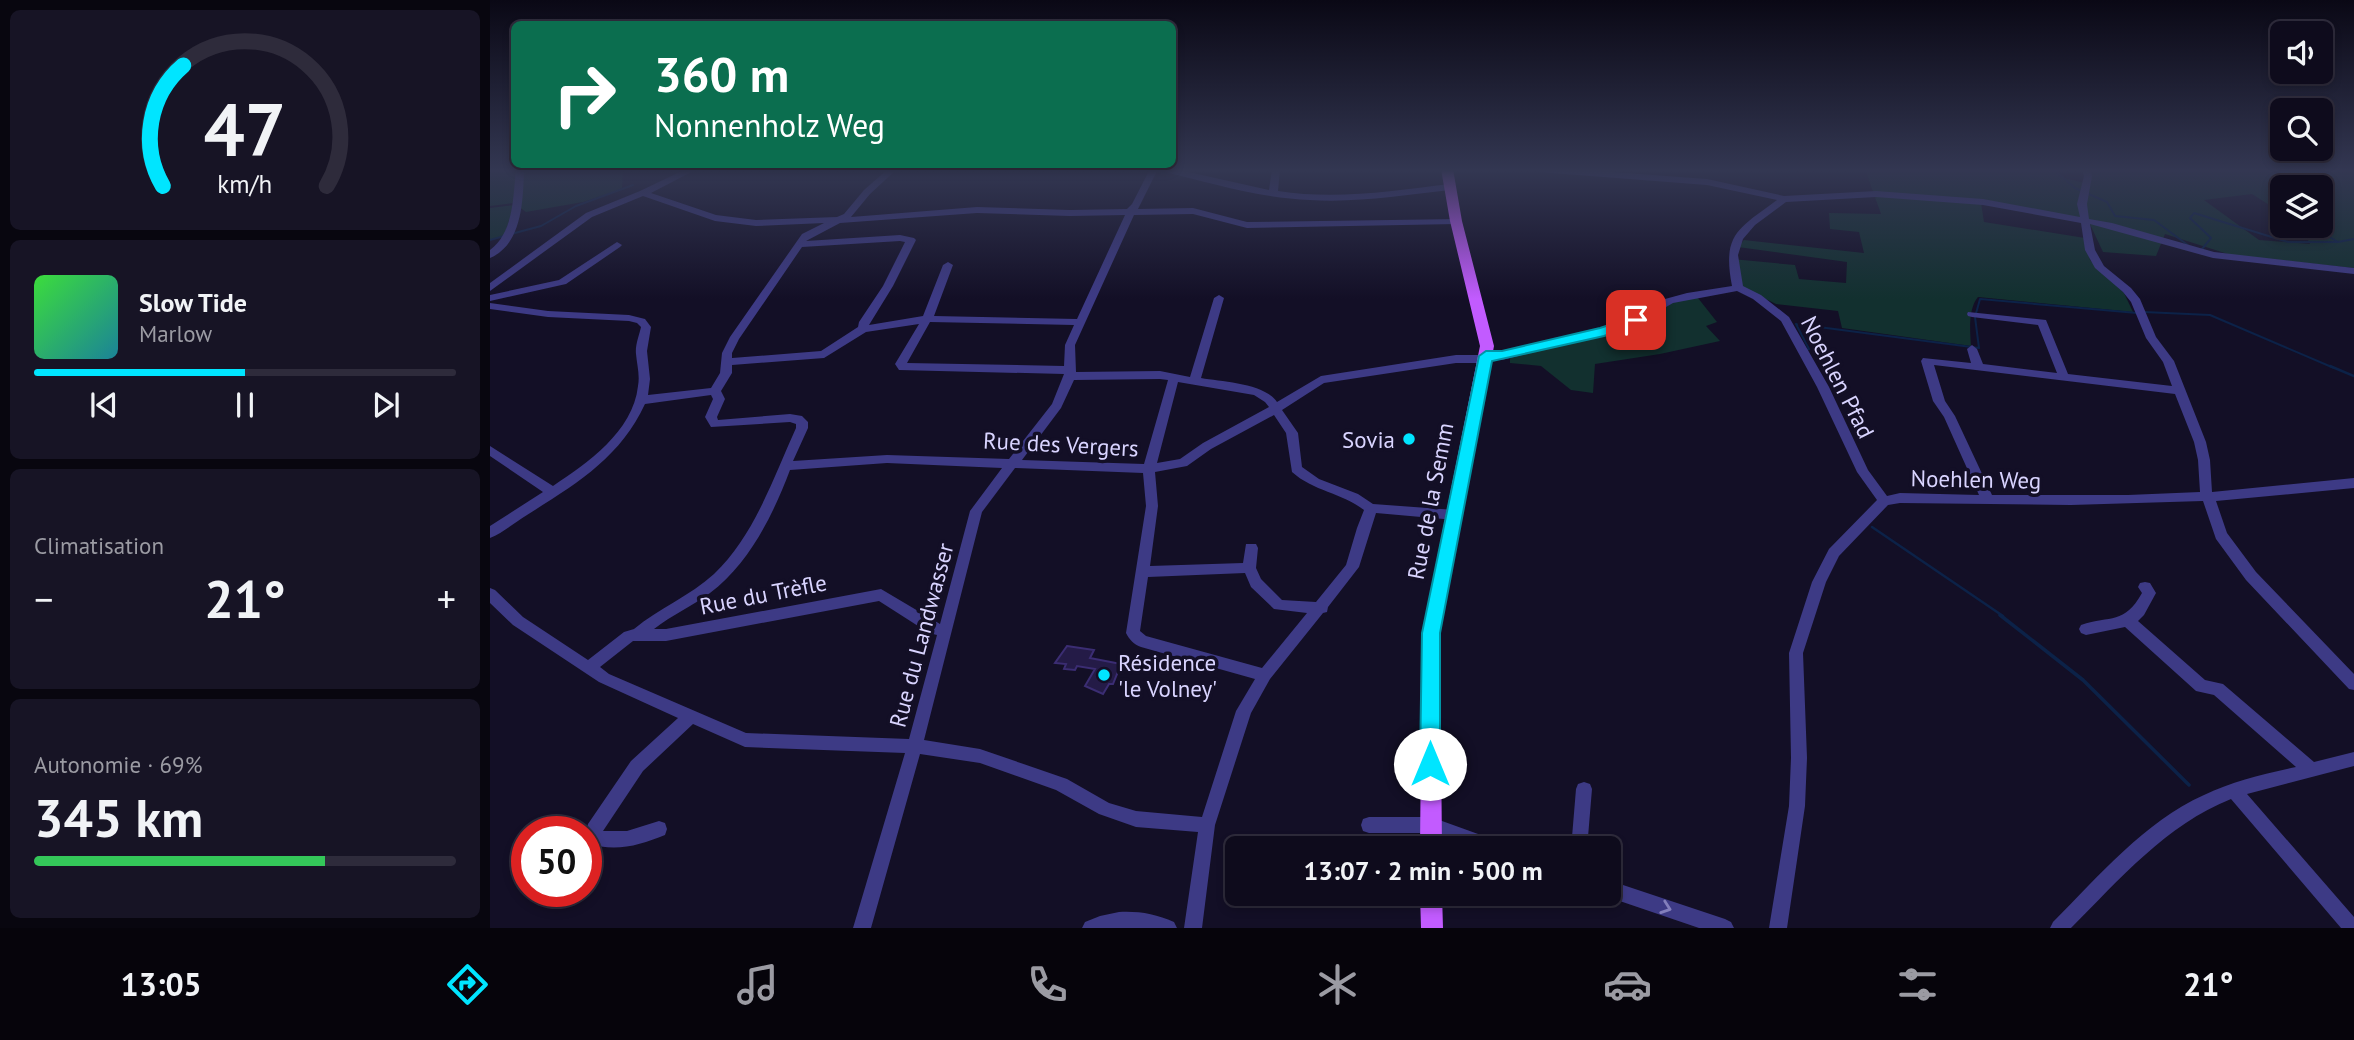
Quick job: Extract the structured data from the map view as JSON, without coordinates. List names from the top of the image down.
{
  "streets": {
    "main road": ["Rue de la Semm"],
    "street": [
      "Noehlen Pfad",
      "Rue des Vergers",
      "Noehlen Weg",
      "Rue du Trèfle",
      "Rue du Landwasser"
    ]
  },
  "crossings": [
    ["Noehlen Pfad", "Rue des Vergers"],
    ["Noehlen Pfad", "Noehlen Weg"],
    ["Rue des Vergers", "Rue de la Semm"],
    ["Rue des Vergers", "Rue du Landwasser"],
    ["Rue du Trèfle", "Rue du Landwasser"]
  ],
  "places": ["Sovia", "Résidence 'le Volney'"],
  "page": {
    "turn": ["360 m", "Nonnenholz Weg"],
    "song": ["Slow Tide", "Marlow"],
    "tile": [
      "Climatisation",
      ["Autonomie · 69%", "345 km"]
    ],
    "heat": ["−", "21°", "+"],
    "limit": "50",
    "trip": "13:07 · 2 min · 500 m",
    "tabs": ["13:05", "21°"],
    "gauge": ["47", "km/h"]
  }
}
